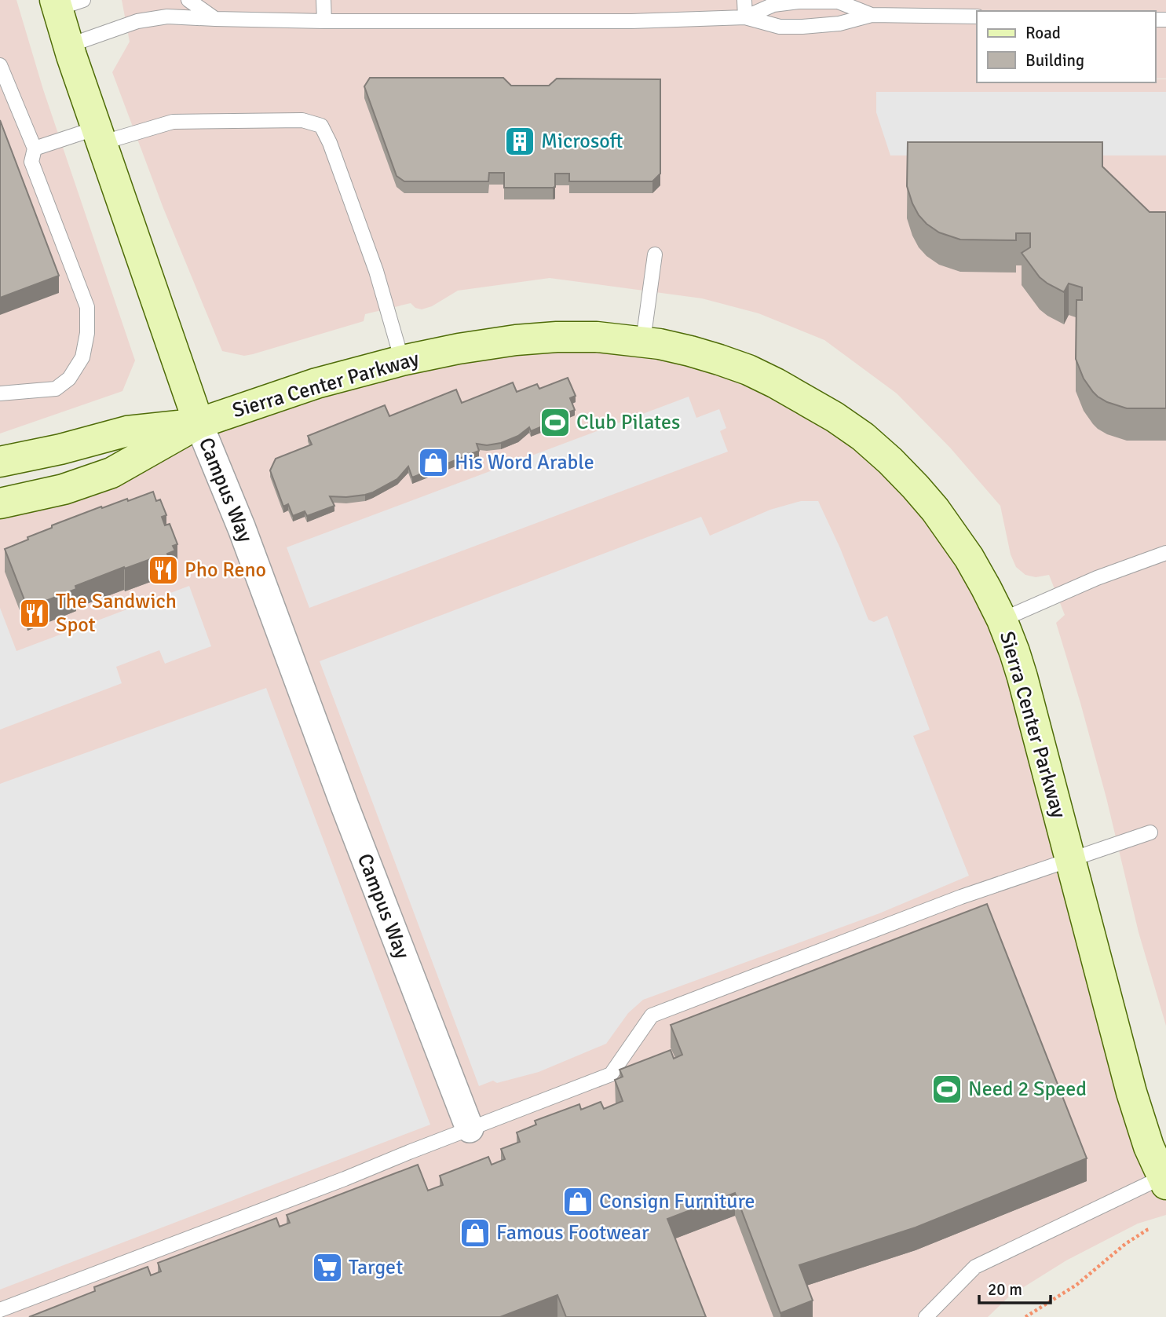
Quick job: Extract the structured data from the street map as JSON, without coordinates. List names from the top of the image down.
{
  "streets": {
    "street": ["Sierra Center Parkway", "Campus Way"]
  },
  "crossings": [
    ["Sierra Center Parkway", "Campus Way"]
  ],
  "places": {
    "building": ["Microsoft"],
    "sports": ["Club Pilates", "Need 2 Speed"],
    "shop": ["His Word Arable", "Consign Furniture", "Famous Footwear"],
    "restaurant": ["Pho Reno", "The Sandwich Spot"],
    "supermarket": ["Target"]
  },
  "legend": ["Road", "Building"],
  "scale_bar": "20 m"
}
